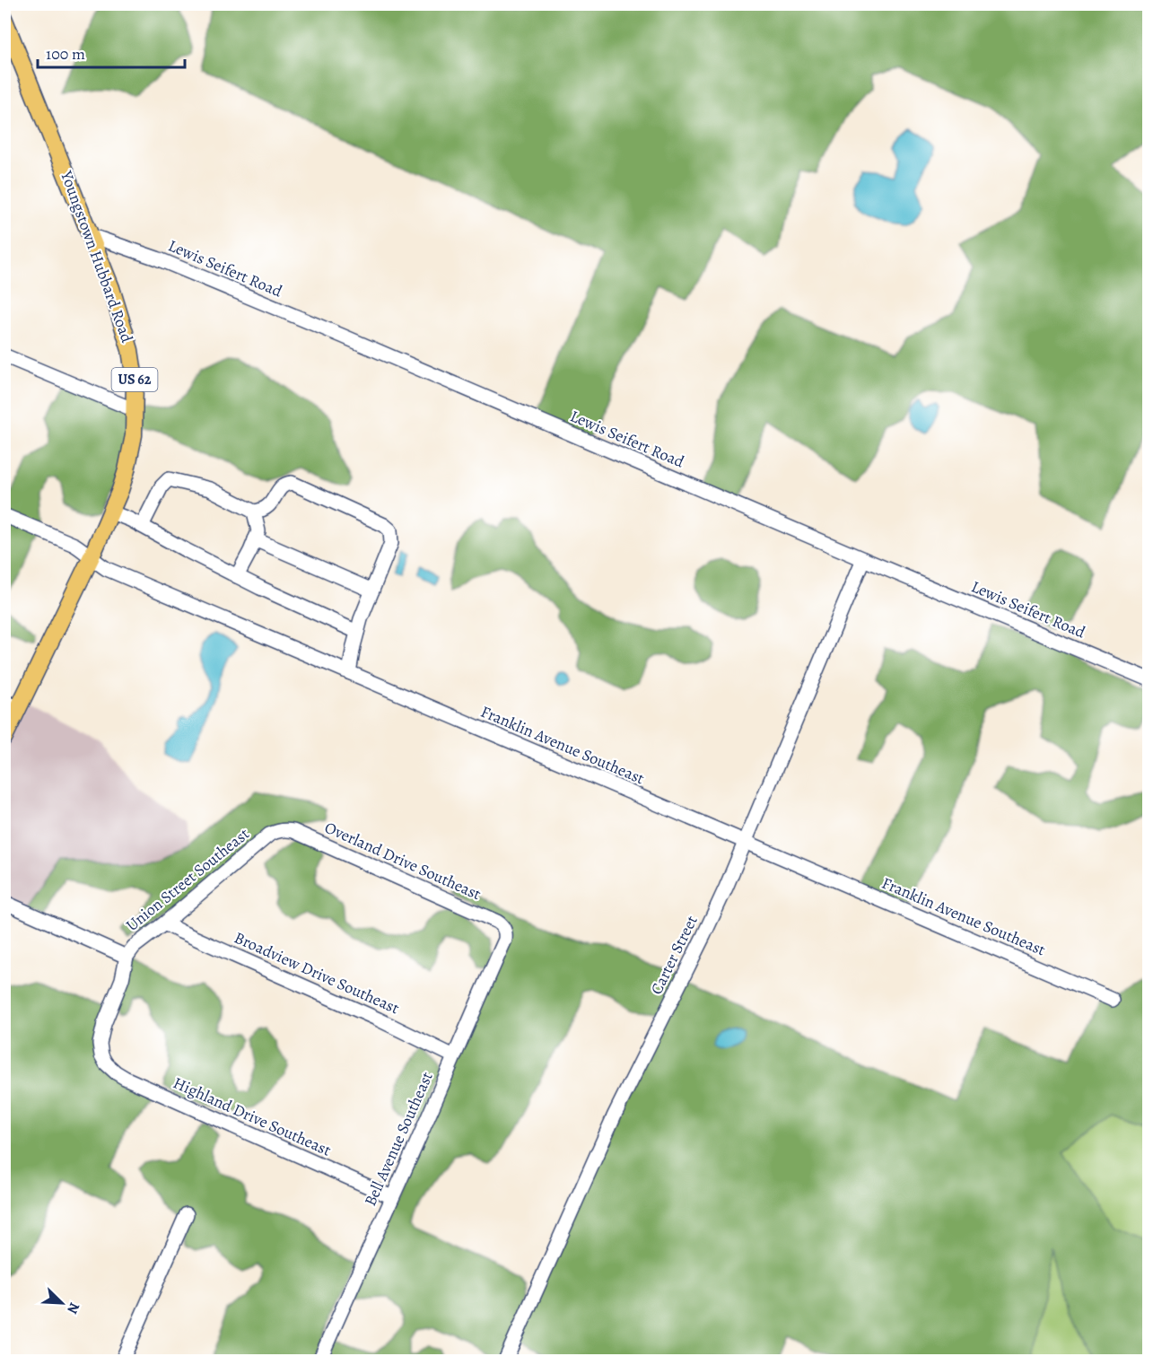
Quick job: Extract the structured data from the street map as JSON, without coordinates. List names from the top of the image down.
{
  "streets": {
    "main road": ["Youngstown Hubbard Road", "US 62"],
    "street": [
      "Lewis Seifert Road",
      "Franklin Avenue Southeast",
      "Overland Drive Southeast",
      "Union Street Southeast",
      "Carter Street",
      "Broadview Drive Southeast",
      "Highland Drive Southeast",
      "Bell Avenue Southeast"
    ]
  },
  "crossings": [
    ["Youngstown Hubbard Road", "Lewis Seifert Road"],
    ["Youngstown Hubbard Road", "Franklin Avenue Southeast"],
    ["Lewis Seifert Road", "Carter Street"],
    ["Franklin Avenue Southeast", "Carter Street"],
    ["Overland Drive Southeast", "Union Street Southeast"],
    ["Overland Drive Southeast", "Bell Avenue Southeast"],
    ["Union Street Southeast", "Broadview Drive Southeast"],
    ["Union Street Southeast", "Highland Drive Southeast"],
    ["Broadview Drive Southeast", "Bell Avenue Southeast"],
    ["Highland Drive Southeast", "Bell Avenue Southeast"]
  ],
  "scale_bar": "100 m",
  "north": "bottom right"
}
